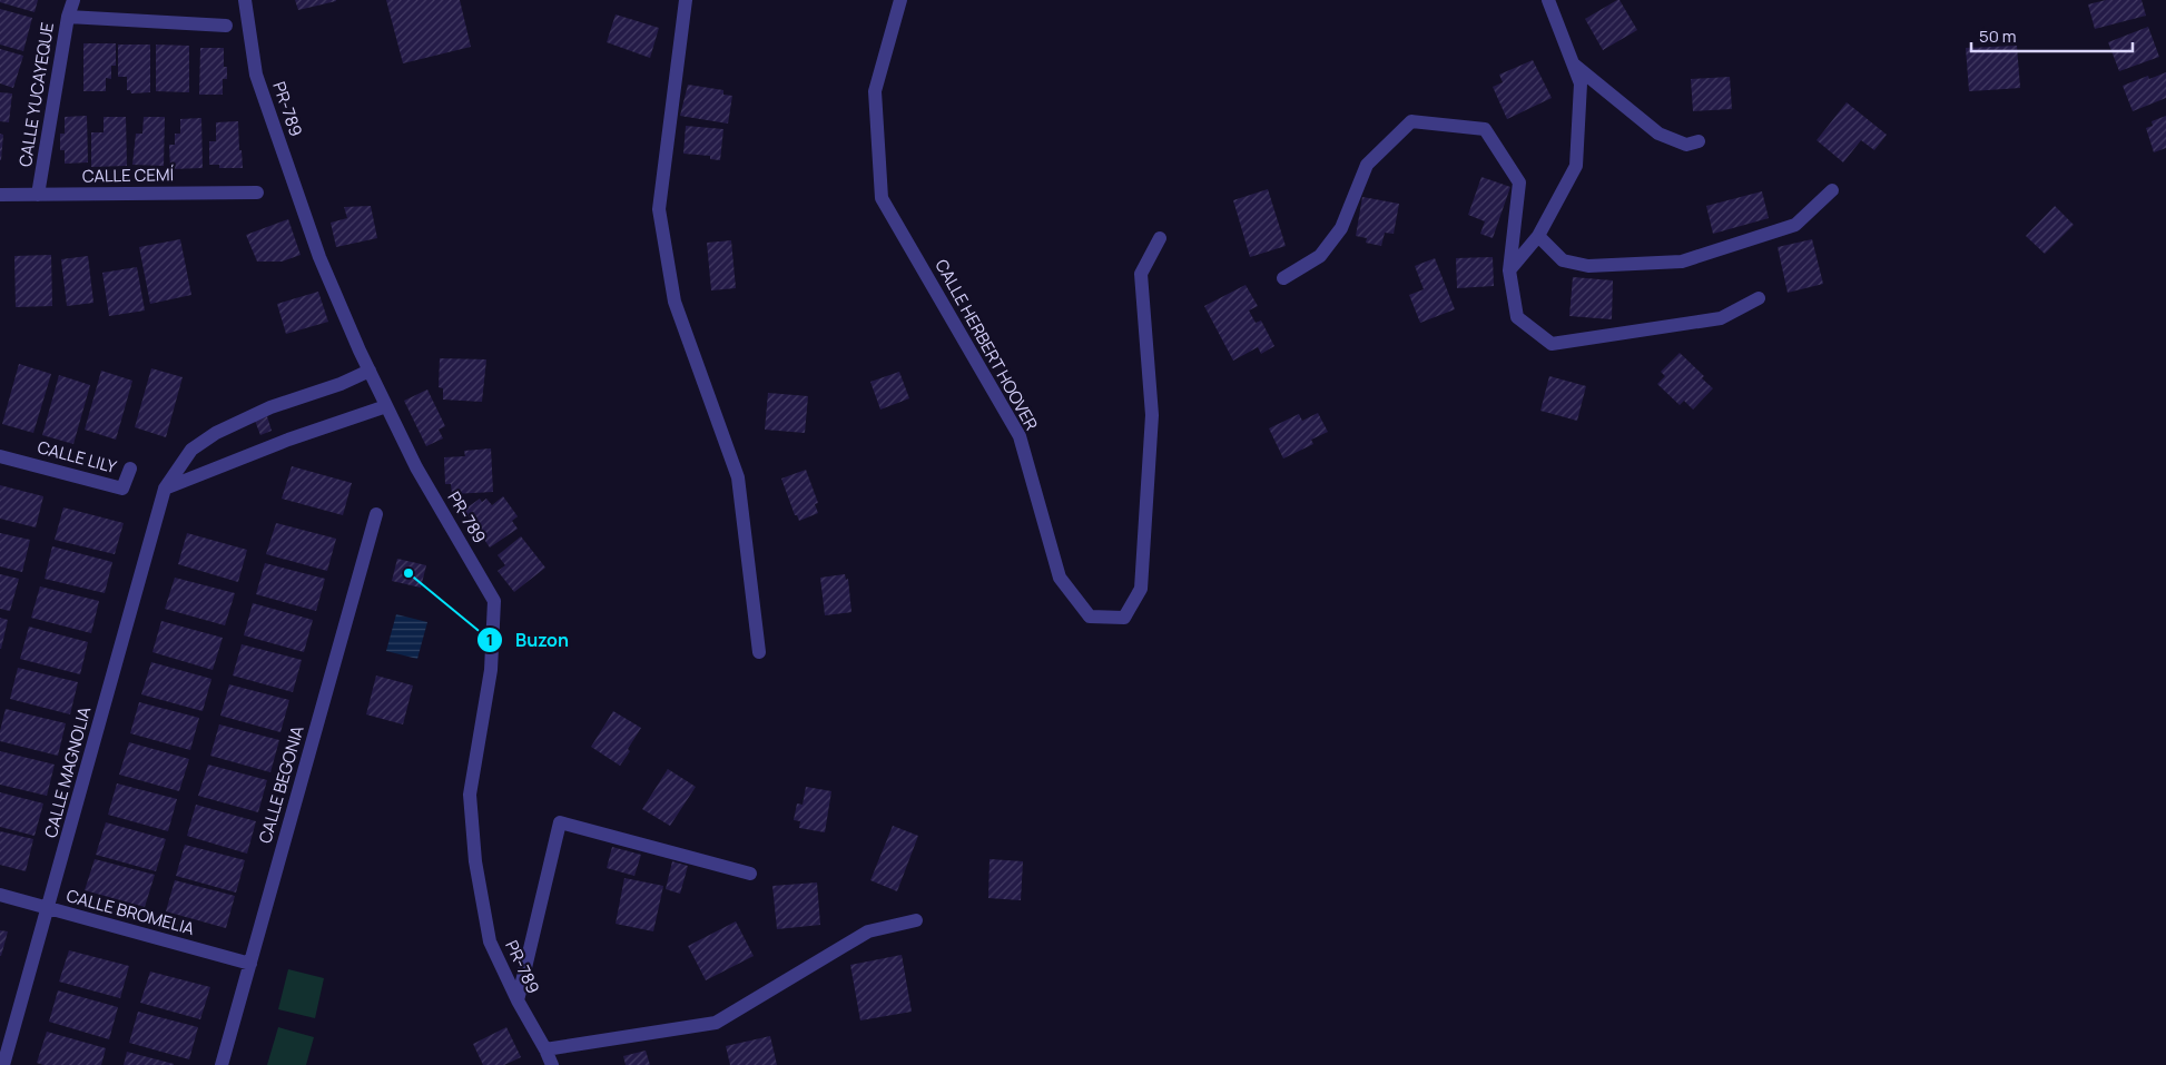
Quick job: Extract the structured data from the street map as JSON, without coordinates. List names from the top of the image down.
{
  "streets": {
    "street": [
      "CALLE YUCAYEQUE",
      "PR-789",
      "CALLE CEMÍ",
      "CALLE HERBERT HOOVER",
      "CALLE LILY",
      "CALLE MAGNOLIA",
      "CALLE BEGONIA",
      "CALLE BROMELIA"
    ]
  },
  "crossings": [
    ["CALLE YUCAYEQUE", "CALLE CEMÍ"],
    ["PR-789", "CALLE MAGNOLIA"],
    ["CALLE MAGNOLIA", "CALLE BROMELIA"],
    ["CALLE BEGONIA", "CALLE BROMELIA"]
  ],
  "places": ["Buzon"],
  "scale_bar": "50 m"
}
